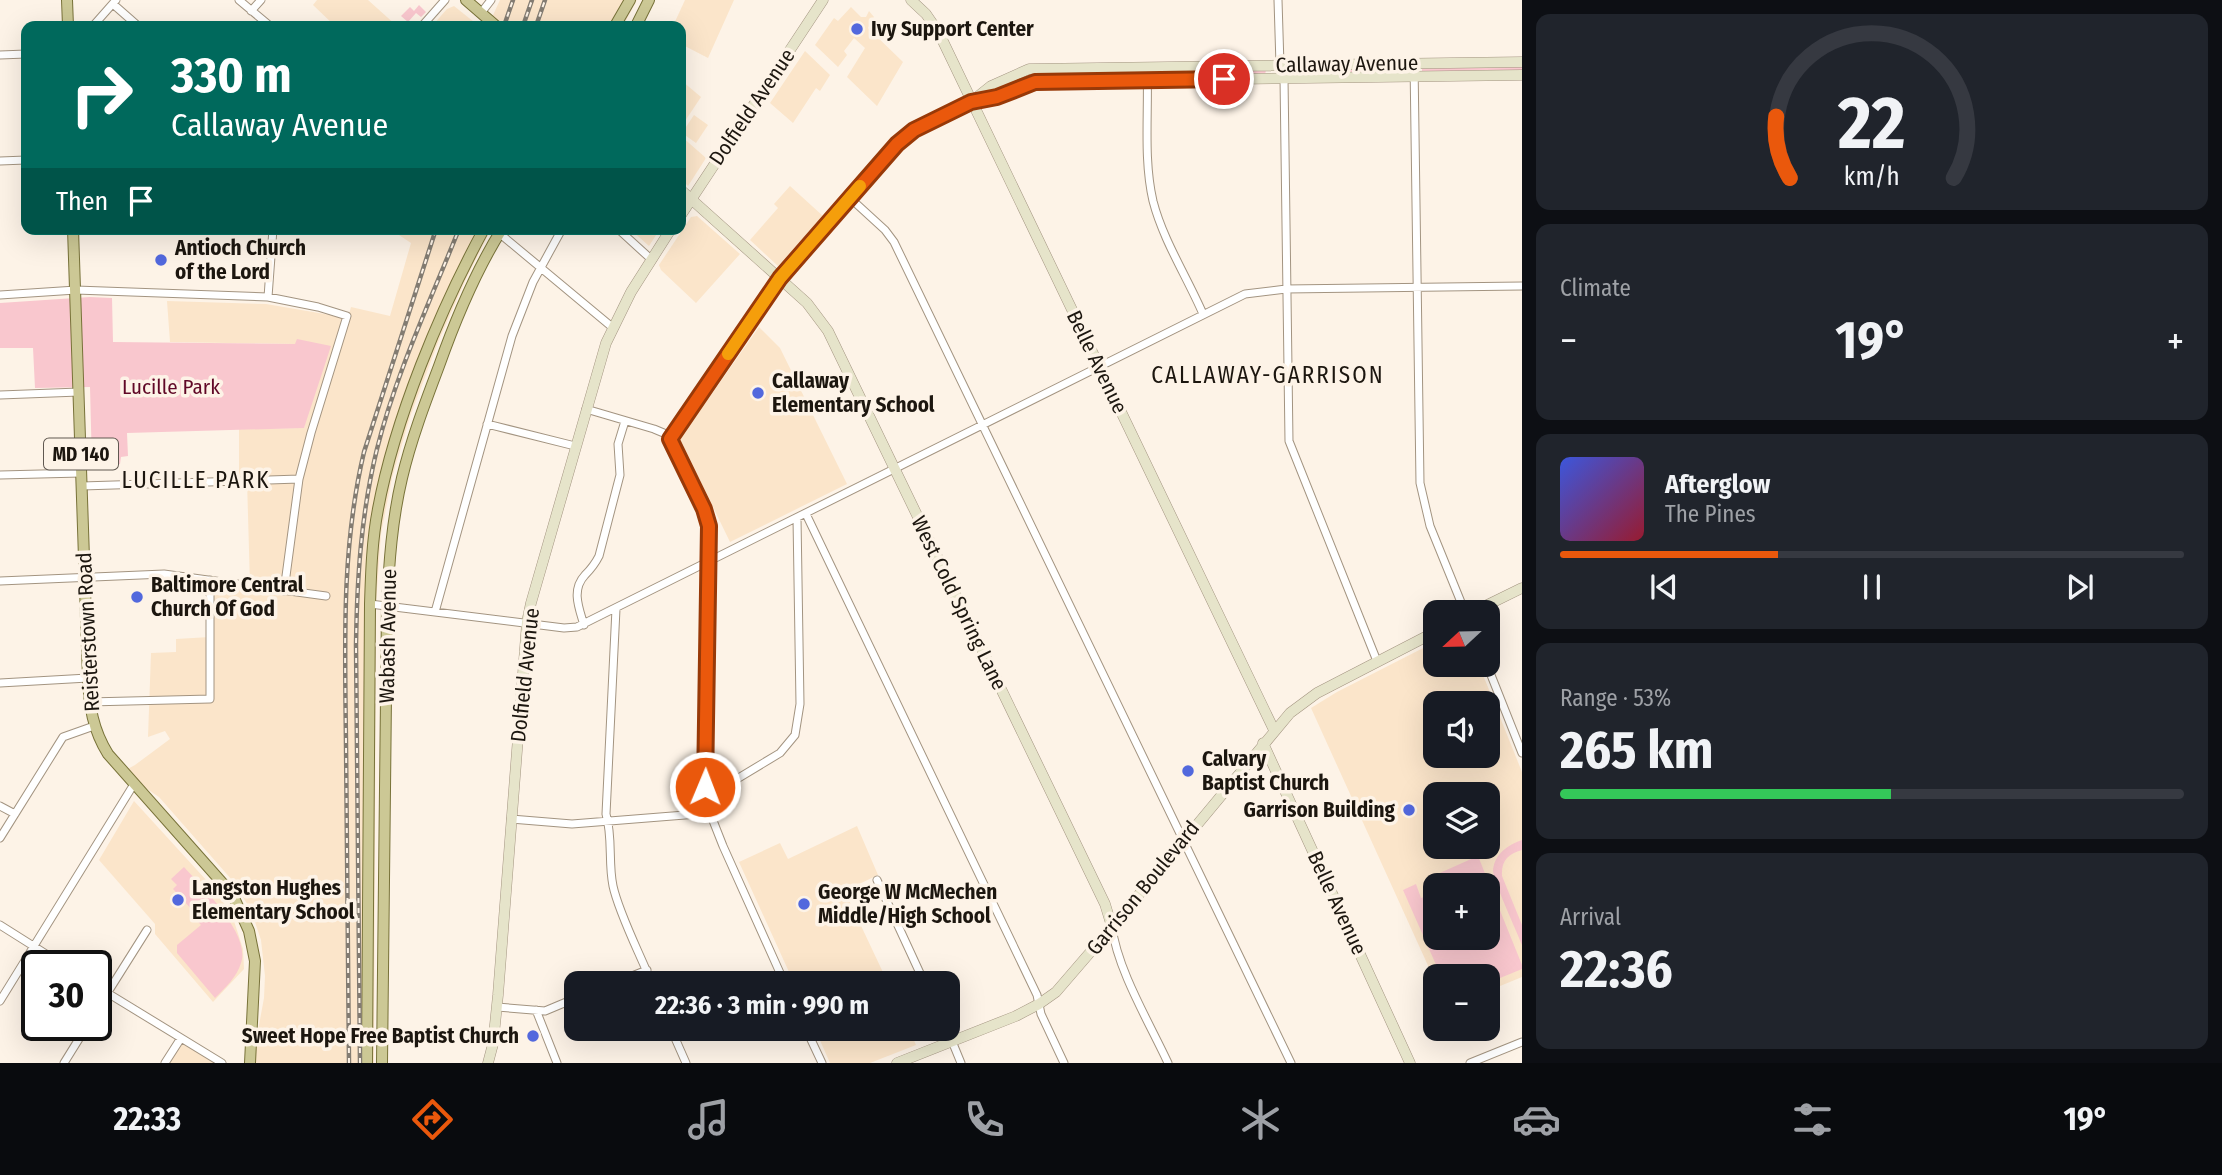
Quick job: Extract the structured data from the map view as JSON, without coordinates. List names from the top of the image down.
{
  "streets": {
    "main road": ["MD 140", "Reisterstown Road", "Wabash Avenue"],
    "street": [
      "Callaway Avenue",
      "Dolfield Avenue",
      "Belle Avenue",
      "West Cold Spring Lane",
      "Garrison Boulevard"
    ]
  },
  "crossings": [
    ["Callaway Avenue", "Belle Avenue"],
    ["Callaway Avenue", "West Cold Spring Lane"],
    ["Dolfield Avenue", "West Cold Spring Lane"],
    ["Belle Avenue", "Garrison Boulevard"],
    ["West Cold Spring Lane", "Garrison Boulevard"]
  ],
  "districts": ["CALLAWAY-GARRISON", "LUCILLE PARK"],
  "parks": ["Lucille Park"],
  "places": [
    "Ivy Support Center",
    "Antioch Church of the Lord",
    "Callaway Elementary School",
    "Baltimore Central Church Of God",
    "Calvary Baptist Church",
    "Garrison Building",
    "Langston Hughes Elementary School",
    "George W McMechen Middle/High School",
    "Sweet Hope Free Baptist Church"
  ],
  "north": "left",
  "page": {
    "turn": ["330 m", "Callaway Avenue"],
    "then": "Then",
    "tile": [
      "Climate",
      ["Range · 53%", "265 km"],
      ["Arrival", "22:36"]
    ],
    "heat": ["−", "19°", "+"],
    "song": ["Afterglow", "The Pines"],
    "map_buttons": ["+", "−"],
    "limit": "30",
    "trip": "22:36 · 3 min · 990 m",
    "tabs": ["22:33", "19°"],
    "gauge": ["22", "km/h"]
  }
}
